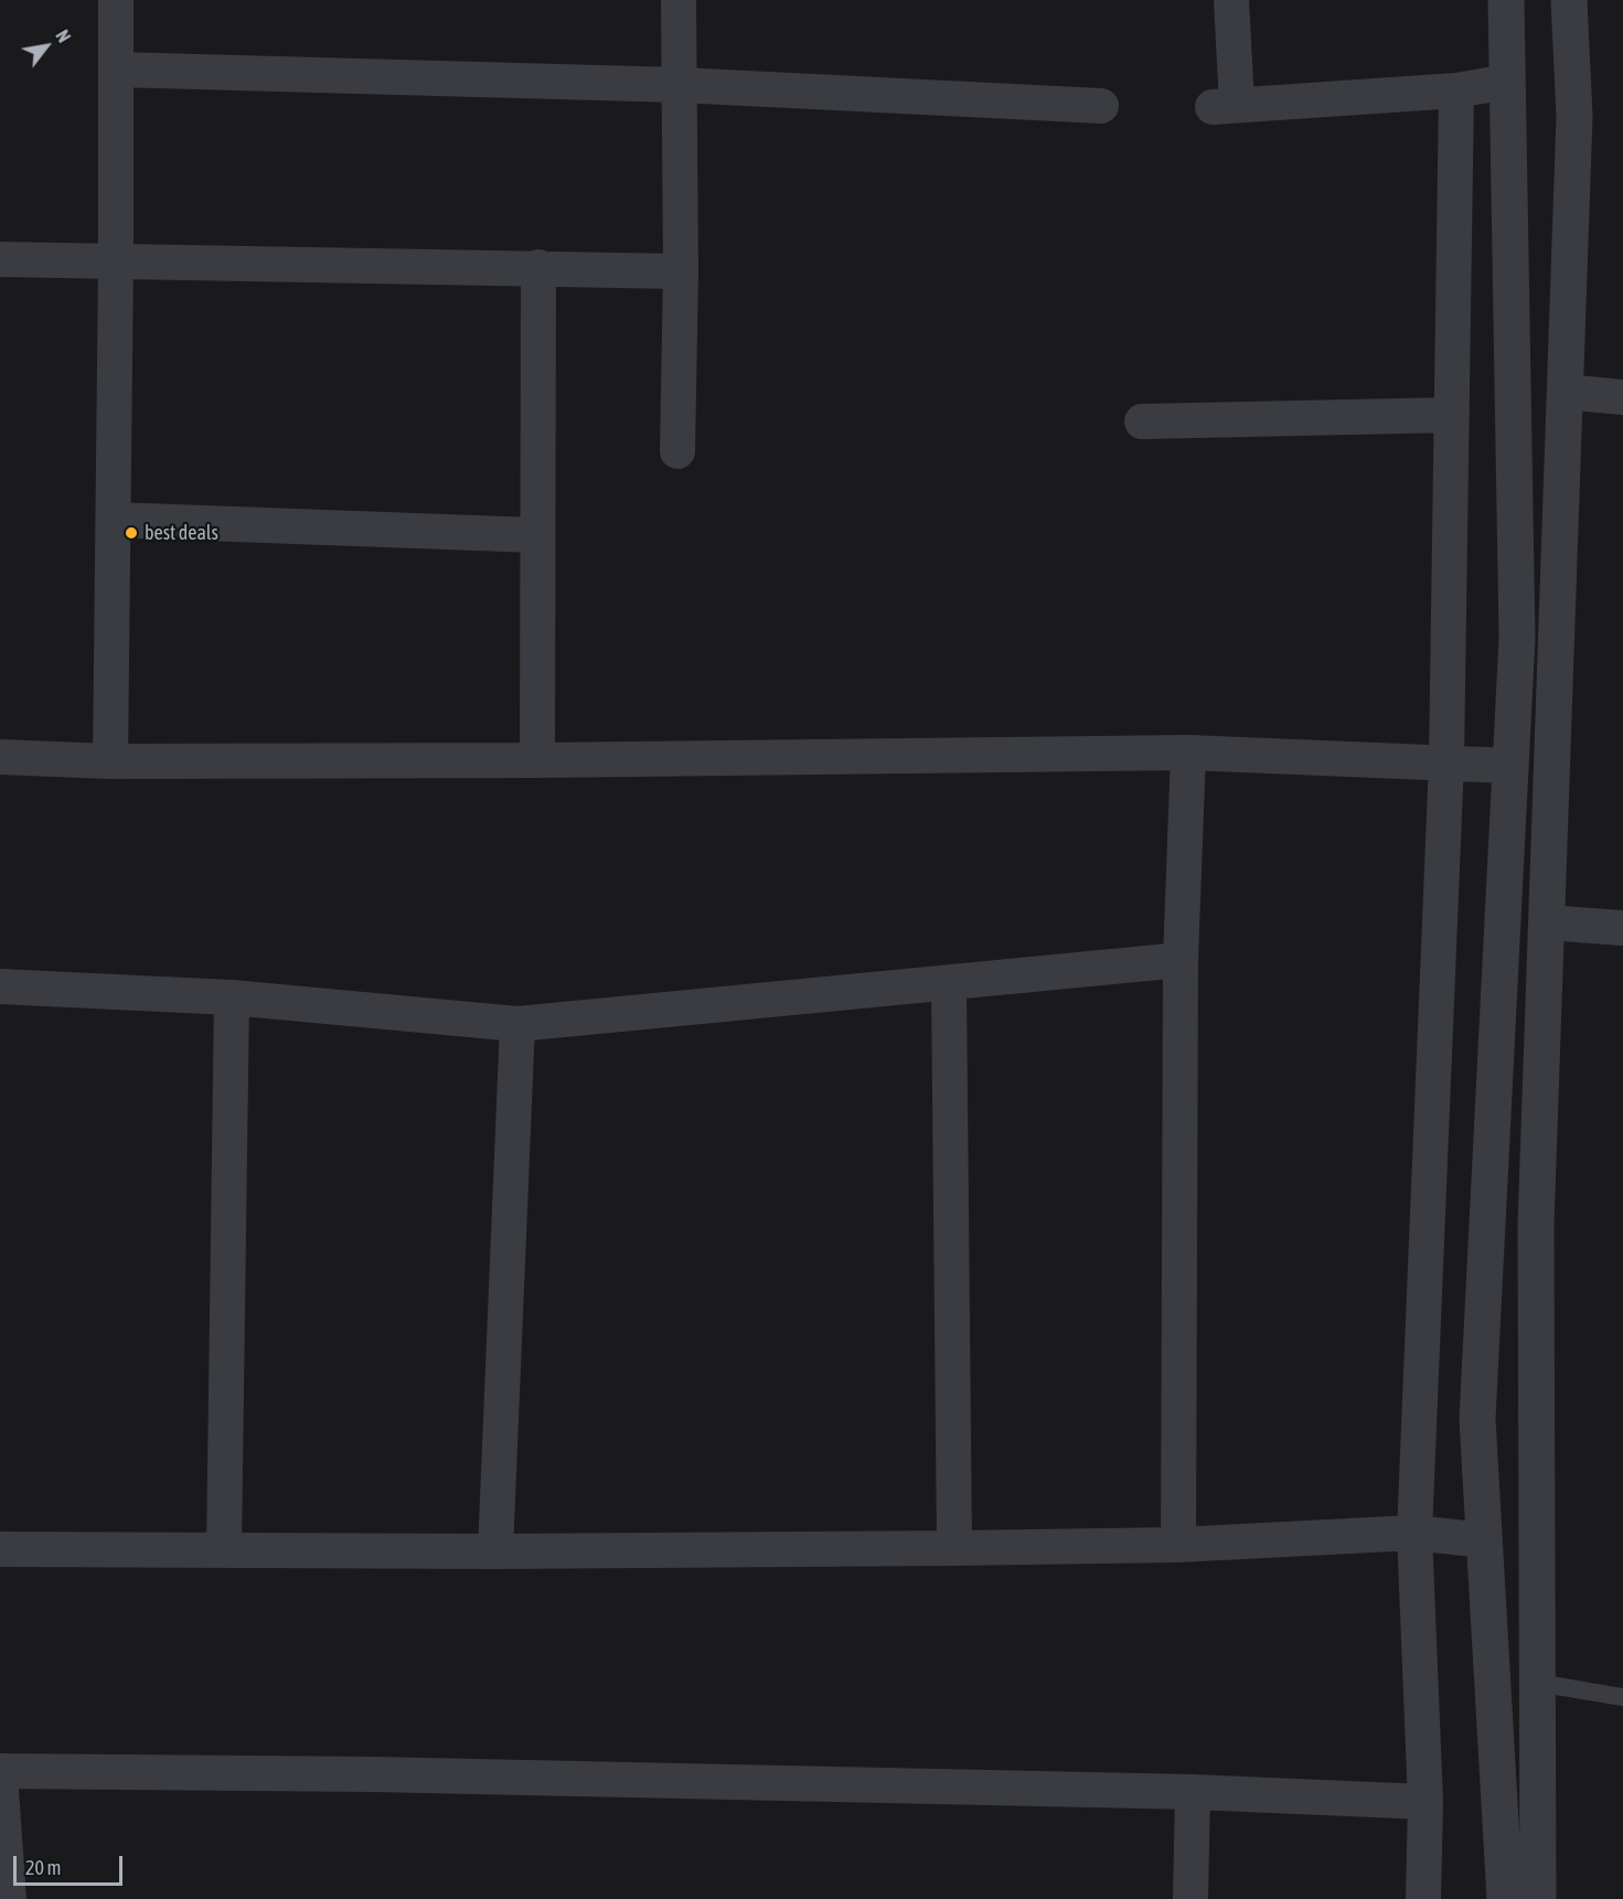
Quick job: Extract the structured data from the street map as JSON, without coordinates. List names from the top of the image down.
{
  "places": ["best deals"],
  "scale_bar": "20 m",
  "north": "top right"
}
